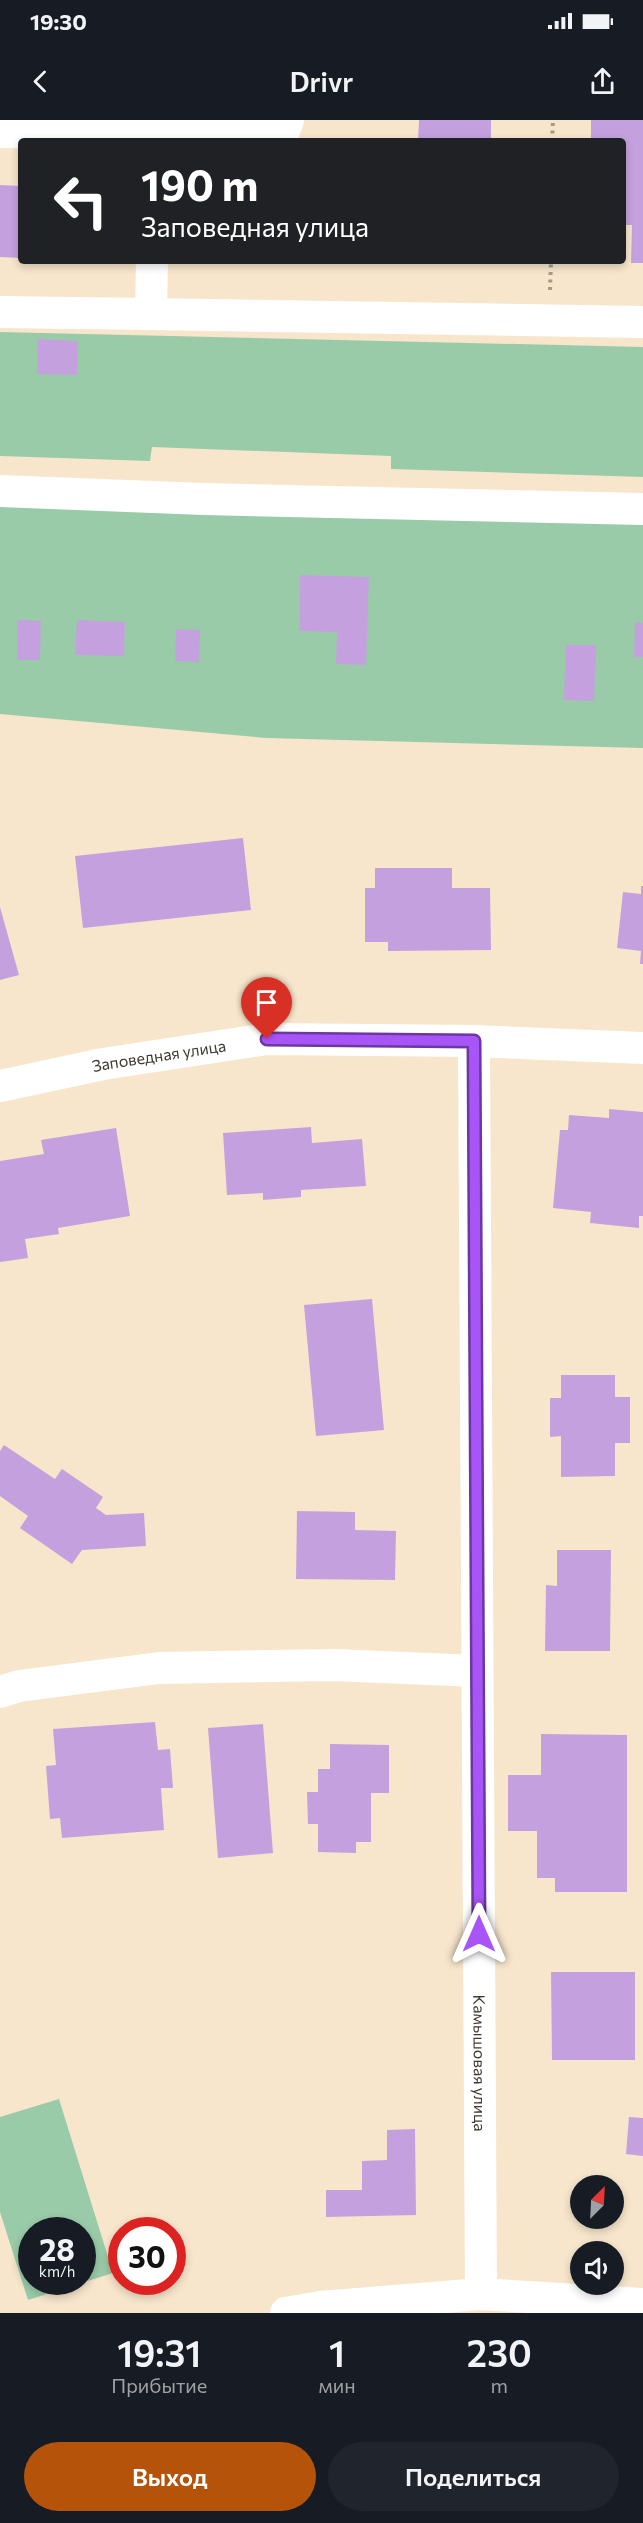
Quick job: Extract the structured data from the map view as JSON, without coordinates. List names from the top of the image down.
{
  "streets": {
    "street": ["Заповедная улица", "Камышовая улица"]
  },
  "crossings": [
    ["Заповедная улица", "Камышовая улица"]
  ],
  "north": "top right",
  "page": {
    "status": "19:30",
    "header": "Drivr",
    "turn": ["190 m", "Заповедная улица"],
    "speed": "28 km/h",
    "limit": "30",
    "eta": [
      "19:31",
      "Прибытие",
      "1",
      "мин",
      "230",
      "m"
    ],
    "buttons": ["Выход", "Поделиться"]
  }
}
